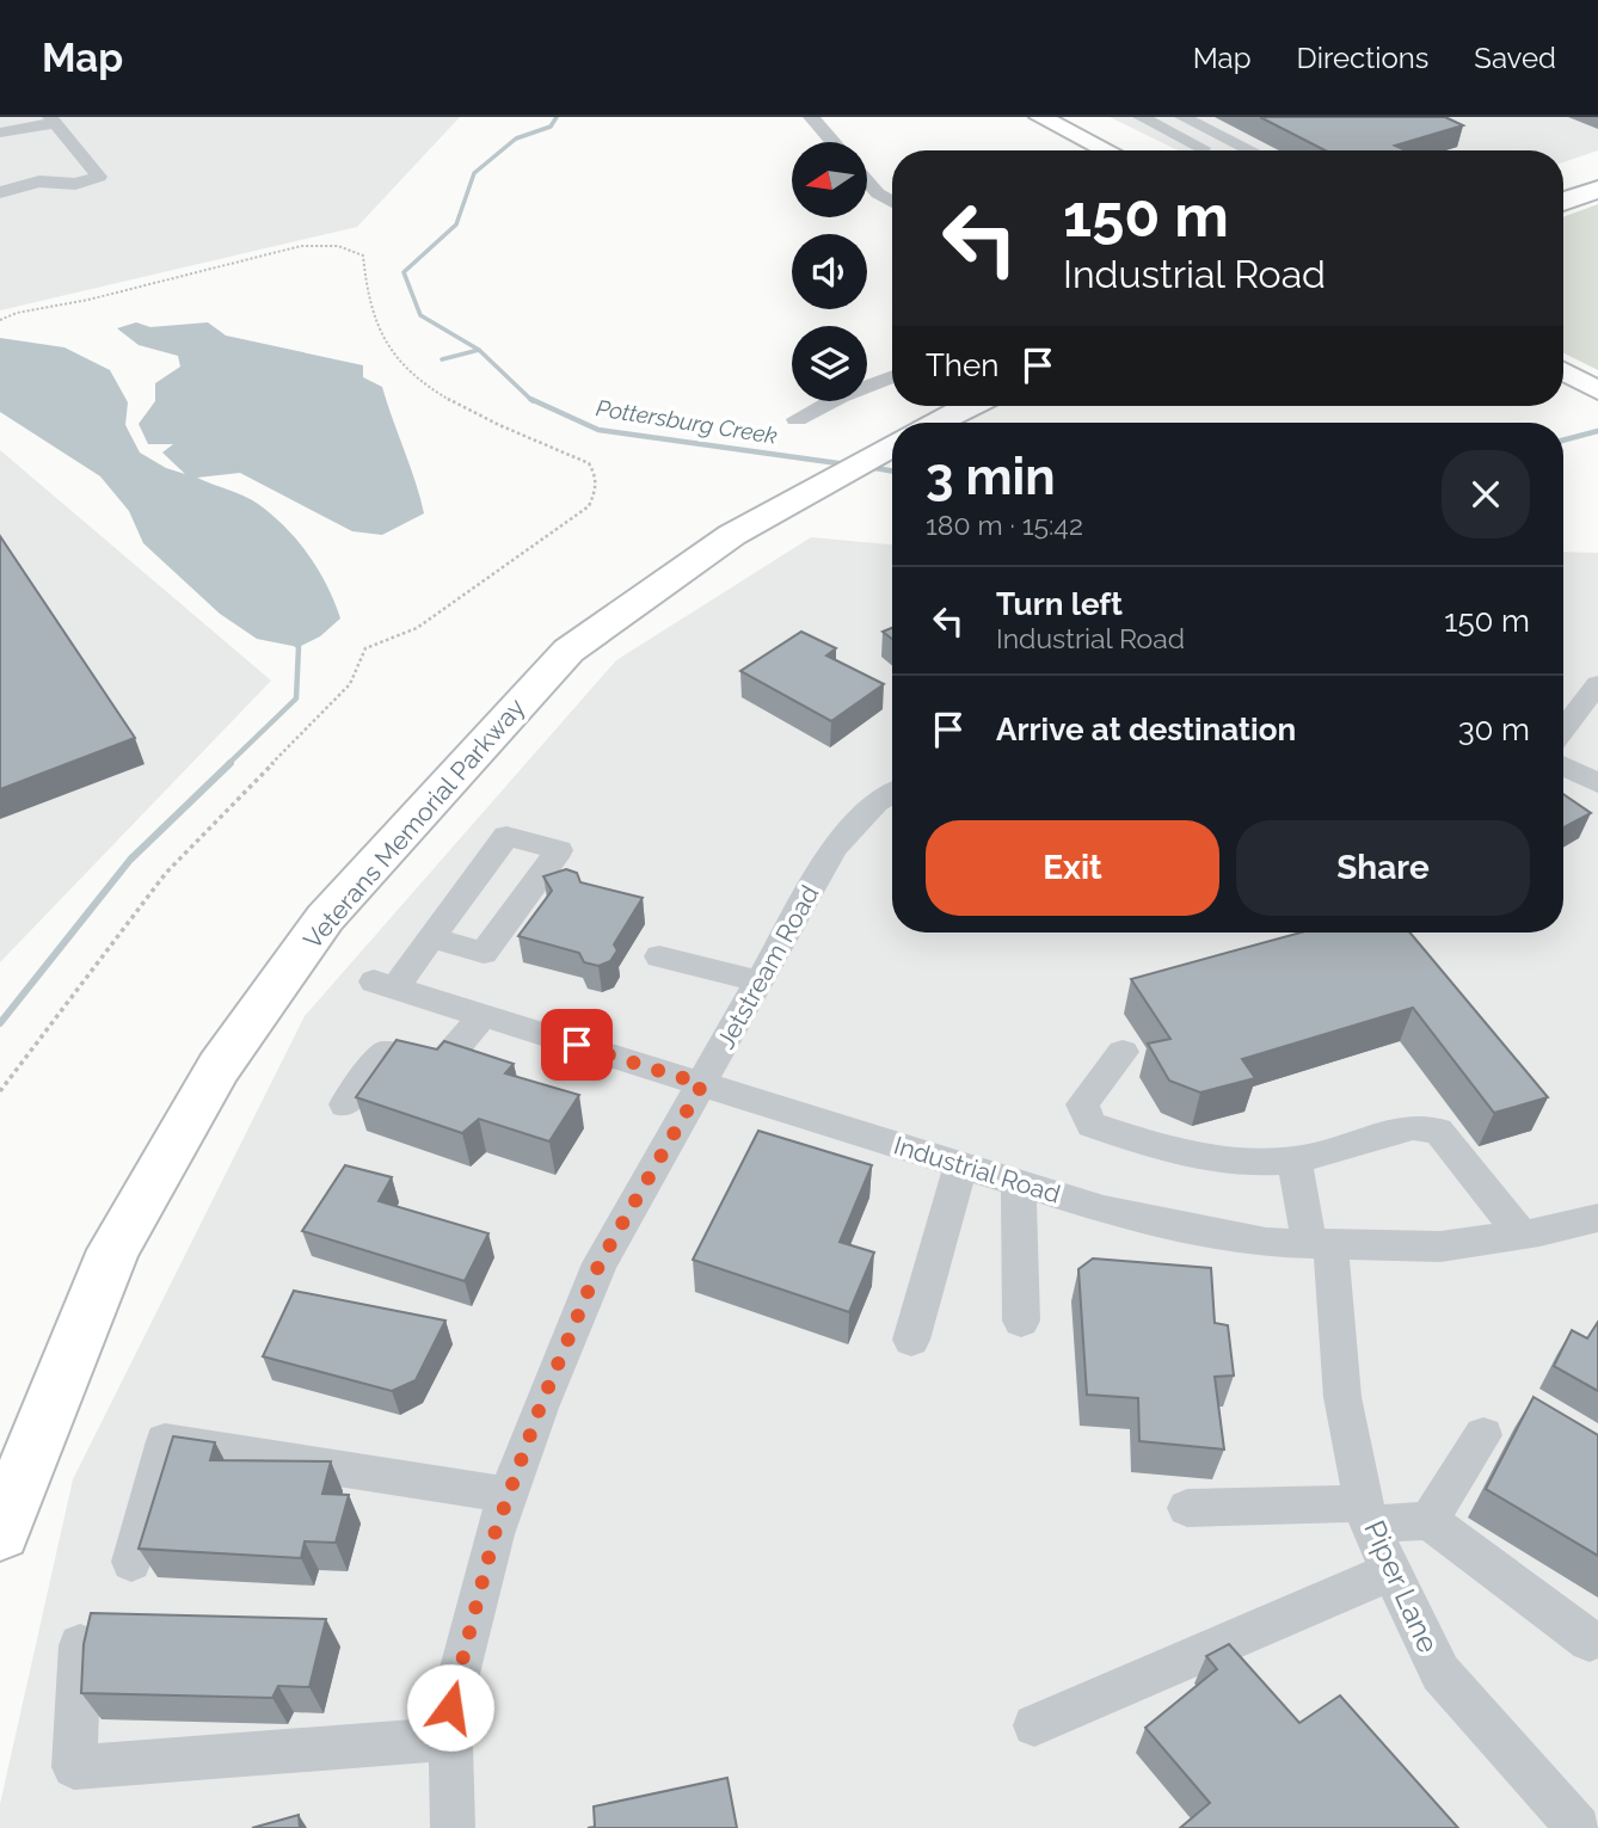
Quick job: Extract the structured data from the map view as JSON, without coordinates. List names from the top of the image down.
{
  "streets": {
    "highway": ["Veterans Memorial Parkway"],
    "street": ["Jetstream Road", "Industrial Road", "Piper Lane"]
  },
  "crossings": [
    ["Jetstream Road", "Industrial Road"],
    ["Industrial Road", "Piper Lane"]
  ],
  "water": ["Pottersburg Creek"],
  "north": "left",
  "page": {
    "header": "Map",
    "nav": ["Map", "Directions", "Saved"],
    "turn": ["150 m", "Industrial Road"],
    "then": "Then",
    "heading": ["3 min", "180 m · 15:42"],
    "list": [
      {
        "name": "Turn left",
        "note": "Industrial Road",
        "value": "150 m"
      },
      {
        "name": "Arrive at destination",
        "value": "30 m"
      }
    ],
    "buttons": ["Exit", "Share"]
  }
}
